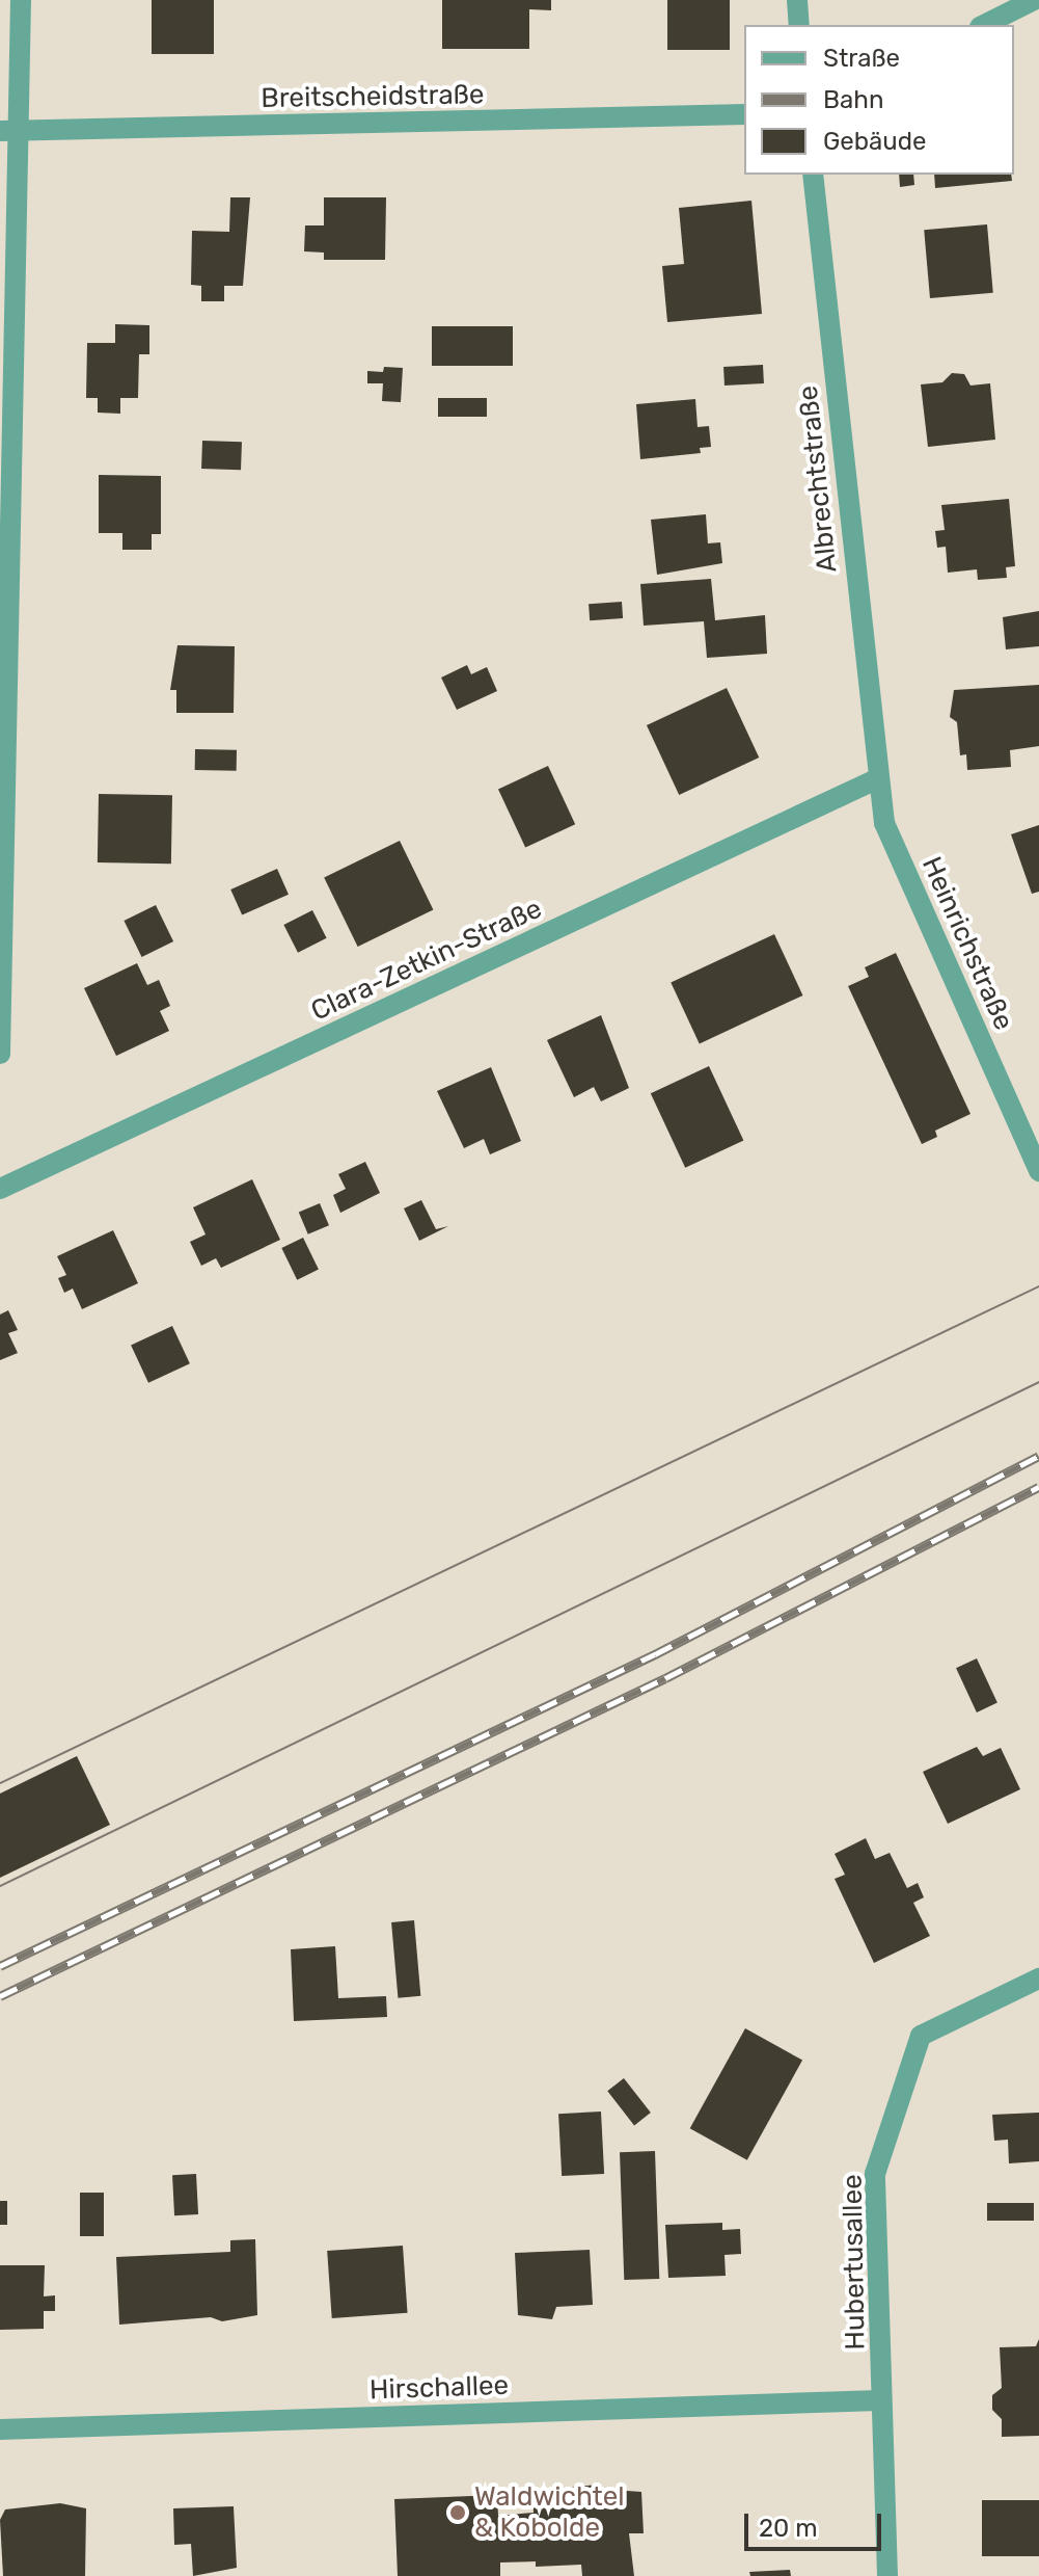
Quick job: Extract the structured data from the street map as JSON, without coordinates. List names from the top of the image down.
{
  "streets": {
    "street": [
      "Breitscheidstraße",
      "Albrechtstraße",
      "Heinrichstraße",
      "Clara-Zetkin-Straße",
      "Hubertusallee",
      "Hirschallee"
    ]
  },
  "crossings": [
    ["Albrechtstraße", "Heinrichstraße"],
    ["Albrechtstraße", "Clara-Zetkin-Straße"],
    ["Heinrichstraße", "Clara-Zetkin-Straße"],
    ["Hubertusallee", "Hirschallee"]
  ],
  "places": ["Waldwichtel & Kobolde"],
  "legend": ["Straße", "Bahn", "Gebäude"],
  "scale_bar": "20 m"
}
